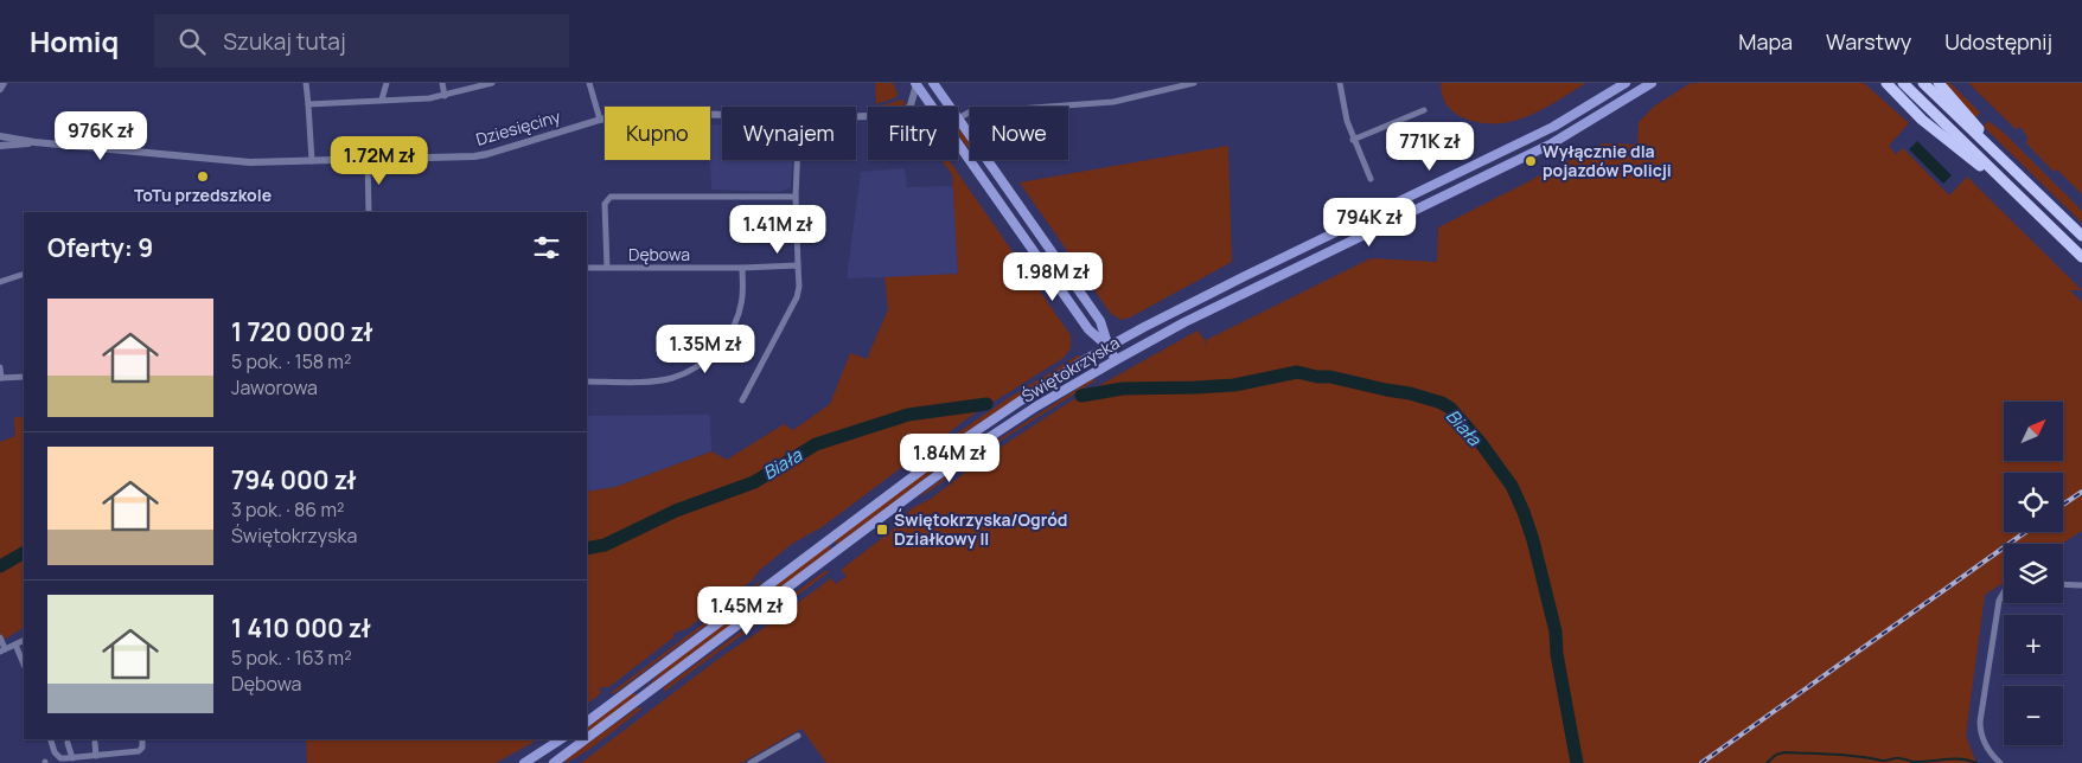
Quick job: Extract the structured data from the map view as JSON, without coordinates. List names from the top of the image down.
{
  "streets": {
    "main road": ["Świętokrzyska"],
    "street": ["Dziesięciny", "Dębowa"]
  },
  "water": ["Biała"],
  "places": {
    "other": ["Wyłącznie dla pojazdów Policji", "ToTu przedszkole"],
    "transit": ["Świętokrzyska/Ogród Działkowy II"]
  },
  "north": "top right",
  "page": {
    "header": "Homiq",
    "search": "Szukaj tutaj",
    "nav": ["Mapa", "Warstwy", "Udostępnij"],
    "chip": [
      "Kupno",
      "Wynajem",
      "Filtry",
      "Nowe"
    ],
    "price": [
      "976K zł",
      "771K zł",
      "1.72M zł",
      "794K zł",
      "1.41M zł",
      "1.98M zł",
      "1.35M zł",
      "1.84M zł",
      "1.45M zł"
    ],
    "heading": "Oferty: 9",
    "list": [
      {
        "name": "1 720 000 zł",
        "note": "5 pok. · 158 m² · Jaworowa"
      },
      {
        "name": "794 000 zł",
        "note": "3 pok. · 86 m² · Świętokrzyska"
      },
      {
        "name": "1 410 000 zł",
        "note": "5 pok. · 163 m² · Dębowa"
      }
    ],
    "map_buttons": ["+", "−"]
  }
}
